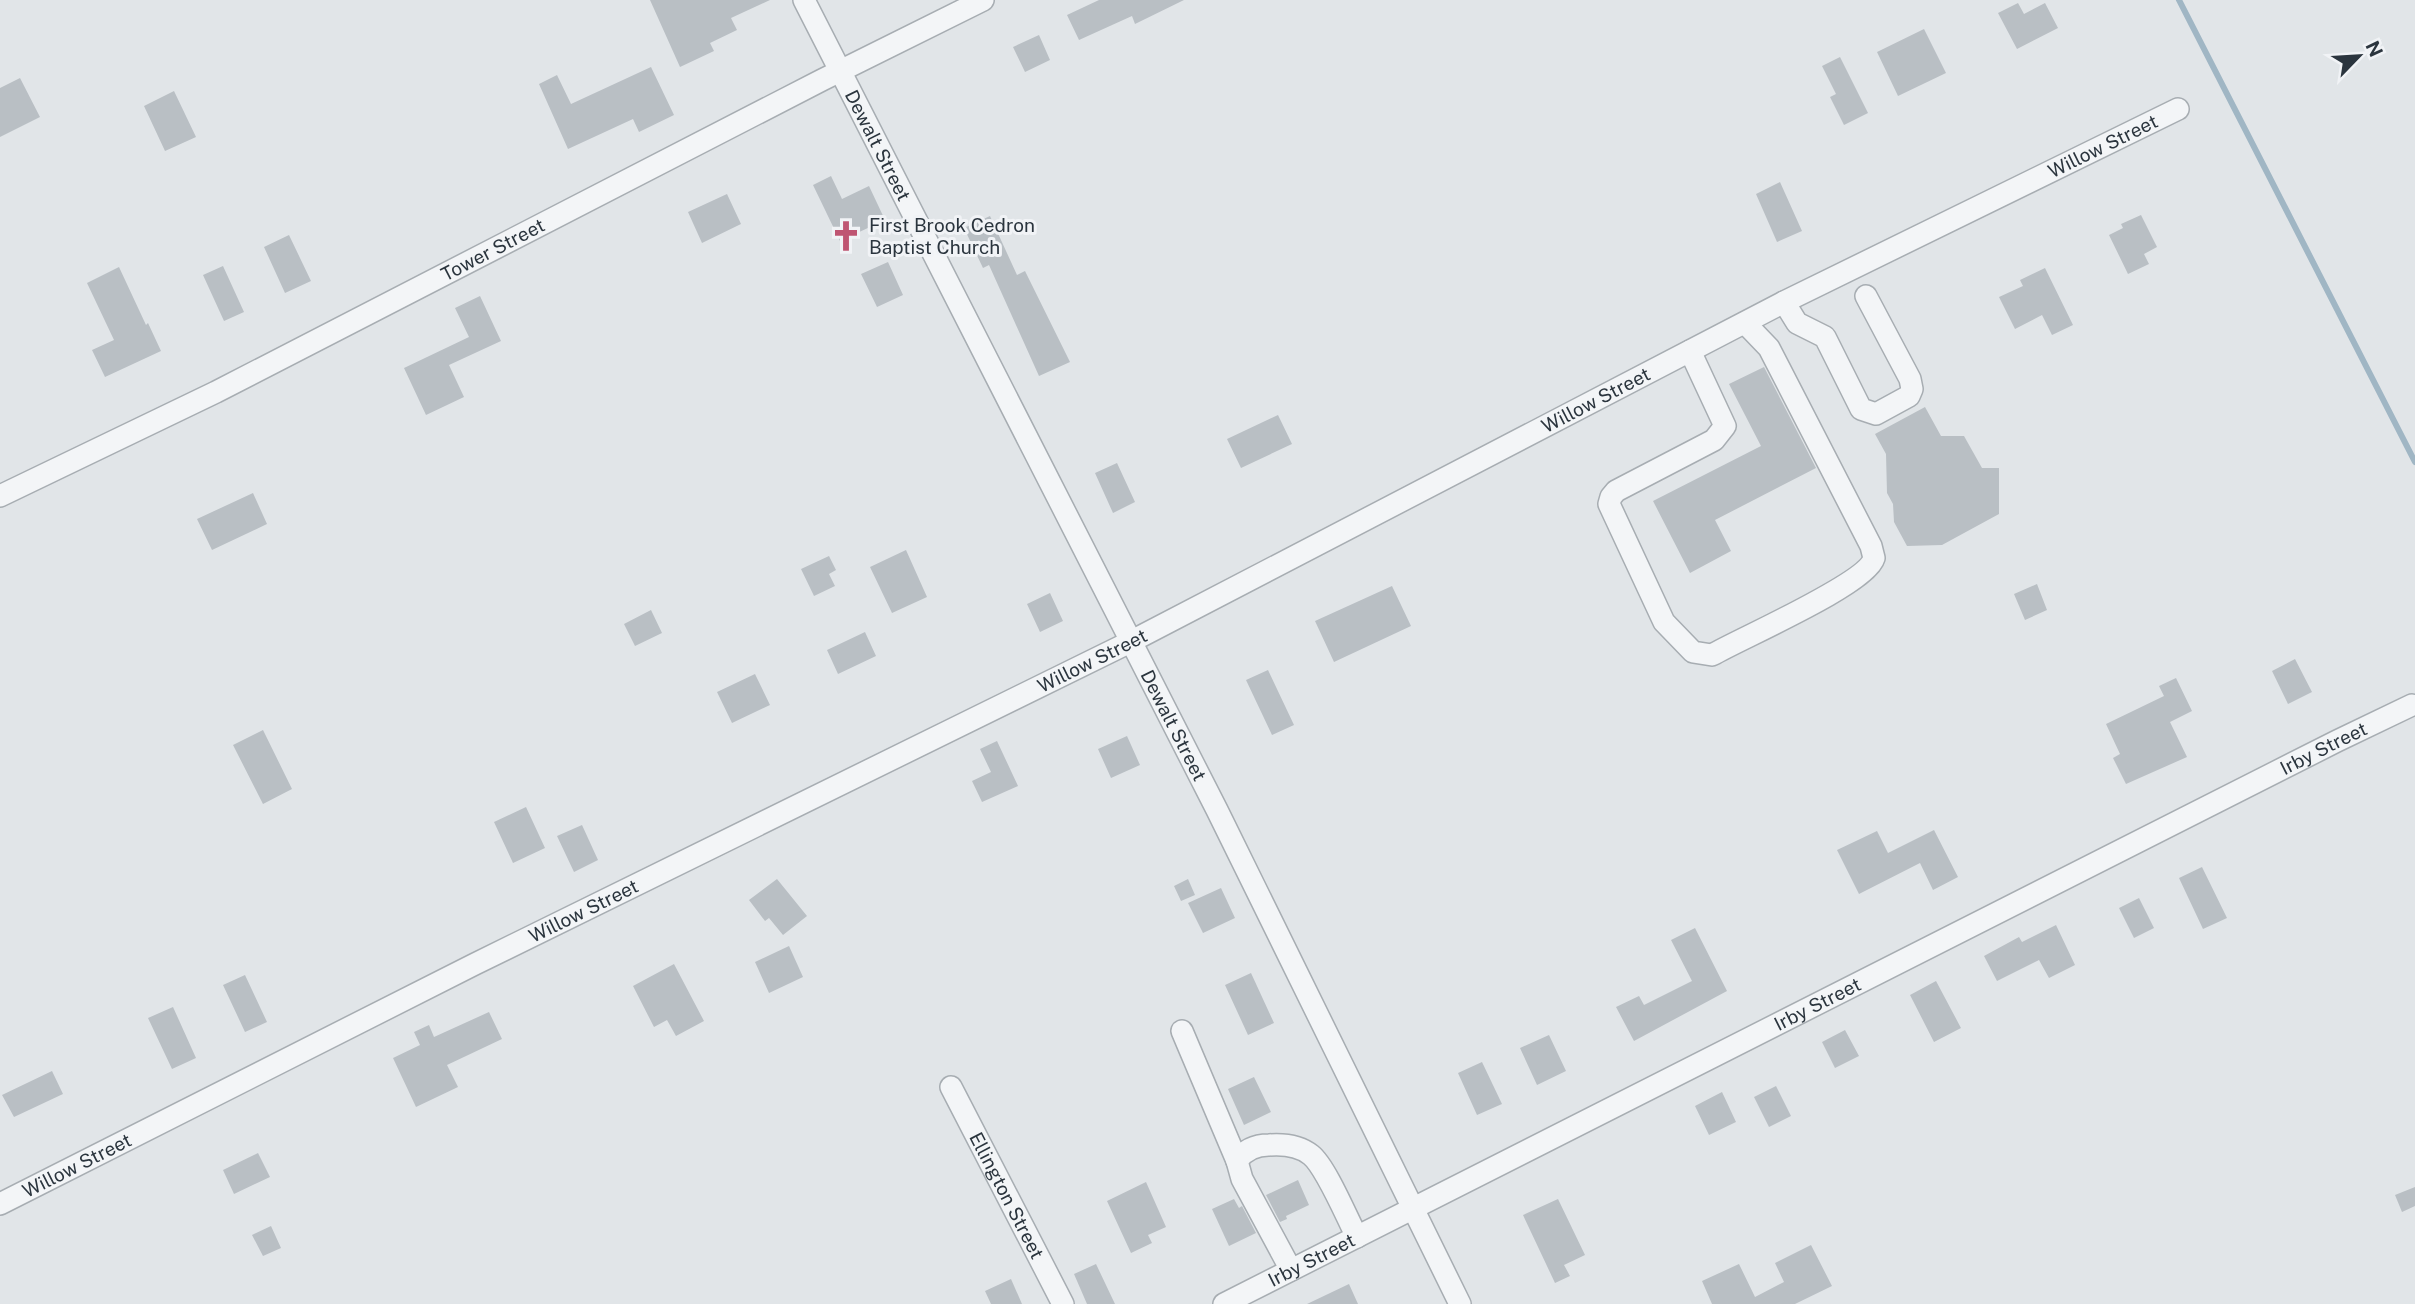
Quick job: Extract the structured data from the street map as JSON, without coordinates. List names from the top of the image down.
{
  "streets": {
    "street": [
      "Dewalt Street",
      "Willow Street",
      "Tower Street",
      "Irby Street",
      "Ellington Street"
    ]
  },
  "crossings": [
    ["Dewalt Street", "Willow Street"],
    ["Dewalt Street", "Tower Street"],
    ["Dewalt Street", "Irby Street"]
  ],
  "places": {
    "church": ["First Brook Cedron Baptist Church"]
  },
  "north": "top right"
}
